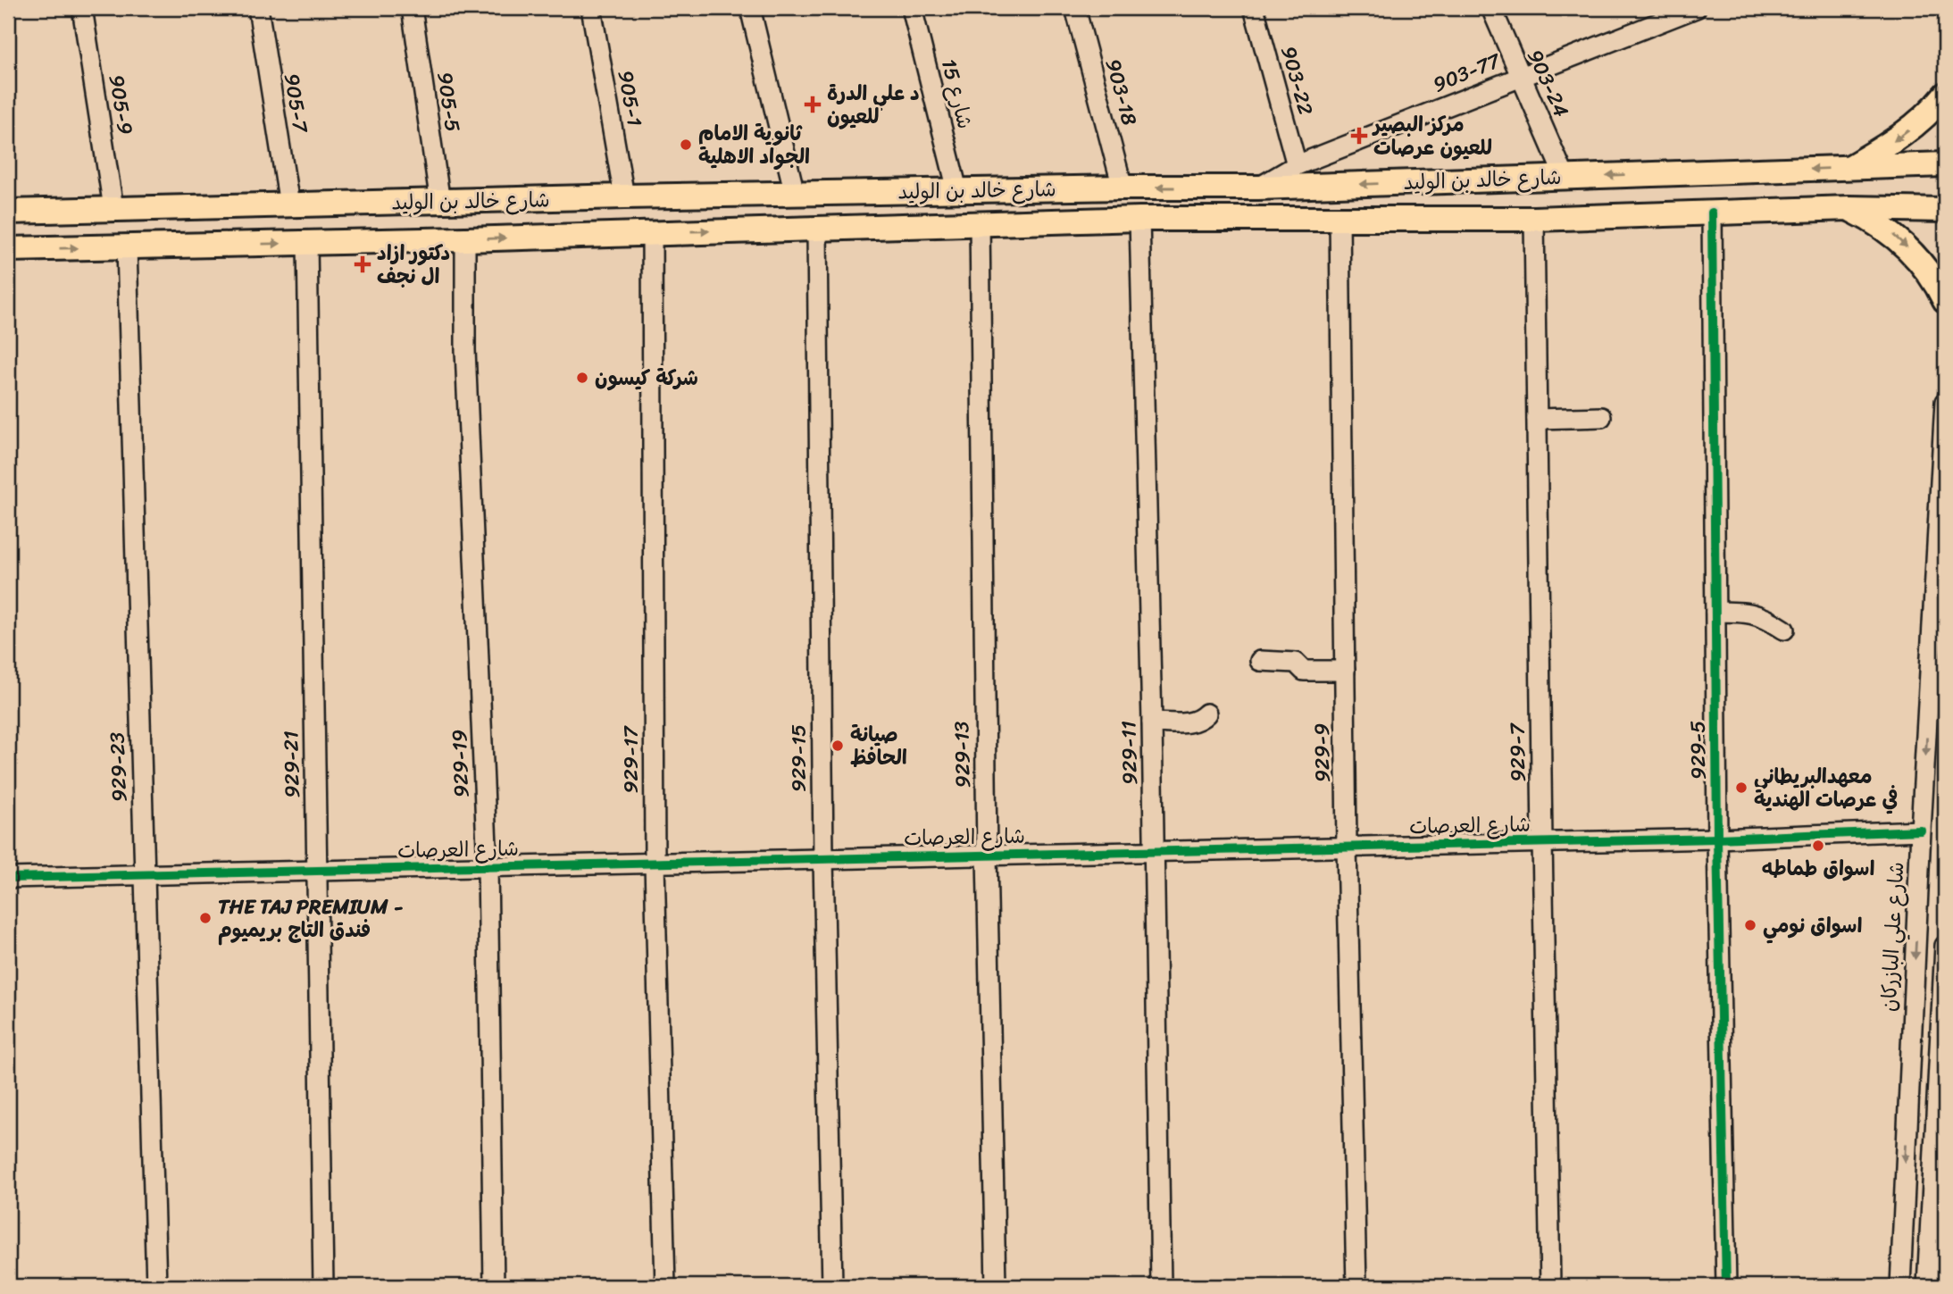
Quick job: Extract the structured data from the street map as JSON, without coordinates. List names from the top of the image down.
{
  "streets": {
    "main road": ["شارع خالد بن الوليد"],
    "street": [
      "903-77",
      "903-22",
      "903-24",
      "903-18",
      "شارع 15",
      "905-1",
      "905-5",
      "905-7",
      "905-9",
      "929-5",
      "929-11",
      "929-9",
      "929-7",
      "929-13",
      "929-15",
      "929-17",
      "929-19",
      "929-21",
      "929-23",
      "شارع العرصات",
      "شارع علي البازركان"
    ]
  },
  "crossings": [
    ["903-77", "903-22"],
    ["903-77", "903-24"],
    ["903-77", "شارع خالد بن الوليد"],
    ["903-24", "شارع خالد بن الوليد"],
    ["903-18", "شارع خالد بن الوليد"],
    ["شارع 15", "شارع خالد بن الوليد"],
    ["905-1", "شارع خالد بن الوليد"],
    ["905-5", "شارع خالد بن الوليد"],
    ["905-7", "شارع خالد بن الوليد"],
    ["905-9", "شارع خالد بن الوليد"],
    ["شارع خالد بن الوليد", "929-5"],
    ["شارع خالد بن الوليد", "929-11"],
    ["شارع خالد بن الوليد", "929-9"],
    ["شارع خالد بن الوليد", "929-7"],
    ["شارع خالد بن الوليد", "929-13"],
    ["شارع خالد بن الوليد", "929-15"],
    ["شارع خالد بن الوليد", "929-17"],
    ["شارع خالد بن الوليد", "929-19"],
    ["شارع خالد بن الوليد", "929-21"],
    ["شارع خالد بن الوليد", "929-23"],
    ["929-5", "شارع العرصات"],
    ["929-11", "شارع العرصات"],
    ["929-9", "شارع العرصات"],
    ["929-7", "شارع العرصات"],
    ["929-13", "شارع العرصات"],
    ["929-15", "شارع العرصات"],
    ["929-17", "شارع العرصات"],
    ["929-19", "شارع العرصات"],
    ["929-21", "شارع العرصات"],
    ["929-23", "شارع العرصات"],
    ["شارع العرصات", "شارع علي البازركان"]
  ],
  "places": {
    "health": ["د علي الدرة للعيون", "مركز البصير للعيون عرصات", "دكتور ازاد ال نجف"],
    "other": [
      "ثانوية الامام الجواد الاهلية",
      "شركة كيسون",
      "صيانة الحافظ",
      "معهدالبريطاني في عرصات الهندية",
      "اسواق طماطه",
      "THE TAJ PREMIUM - فندق التاج بريميوم",
      "اسواق نومي"
    ]
  }
}
